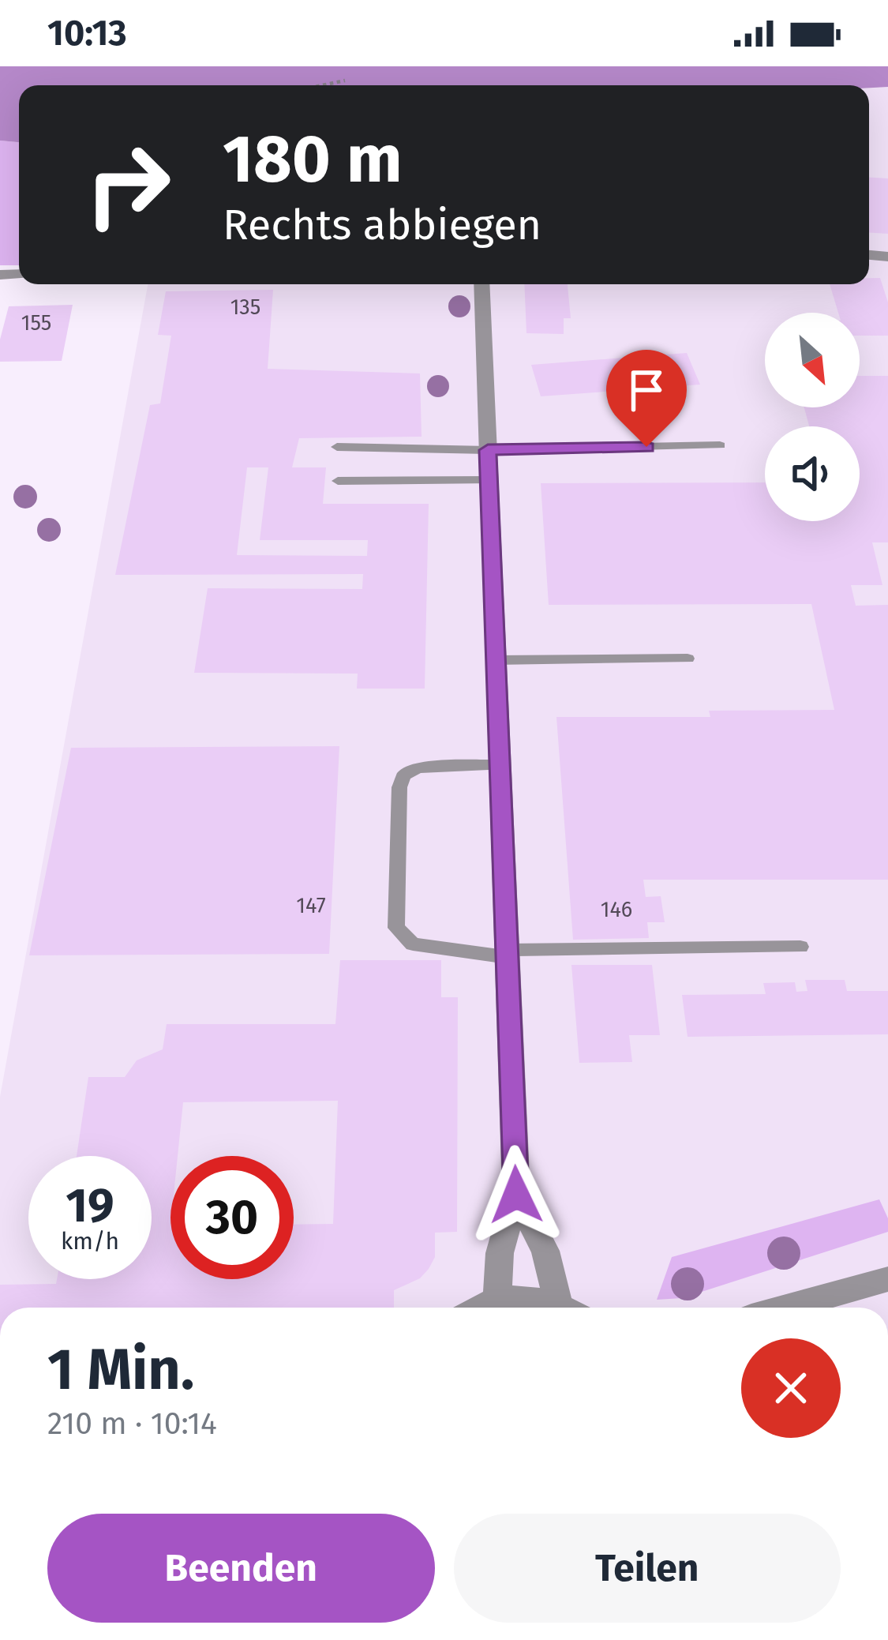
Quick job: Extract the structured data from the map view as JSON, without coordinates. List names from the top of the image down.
{
  "house_numbers": [
    "135",
    "155",
    "147",
    "146"
  ],
  "north": "bottom right",
  "page": {
    "status": "10:13",
    "turn": ["180 m", "Rechts abbiegen"],
    "speed": "19 km/h",
    "limit": "30",
    "heading": ["1 Min.", "210 m · 10:14"],
    "buttons": ["Beenden", "Teilen"]
  }
}
